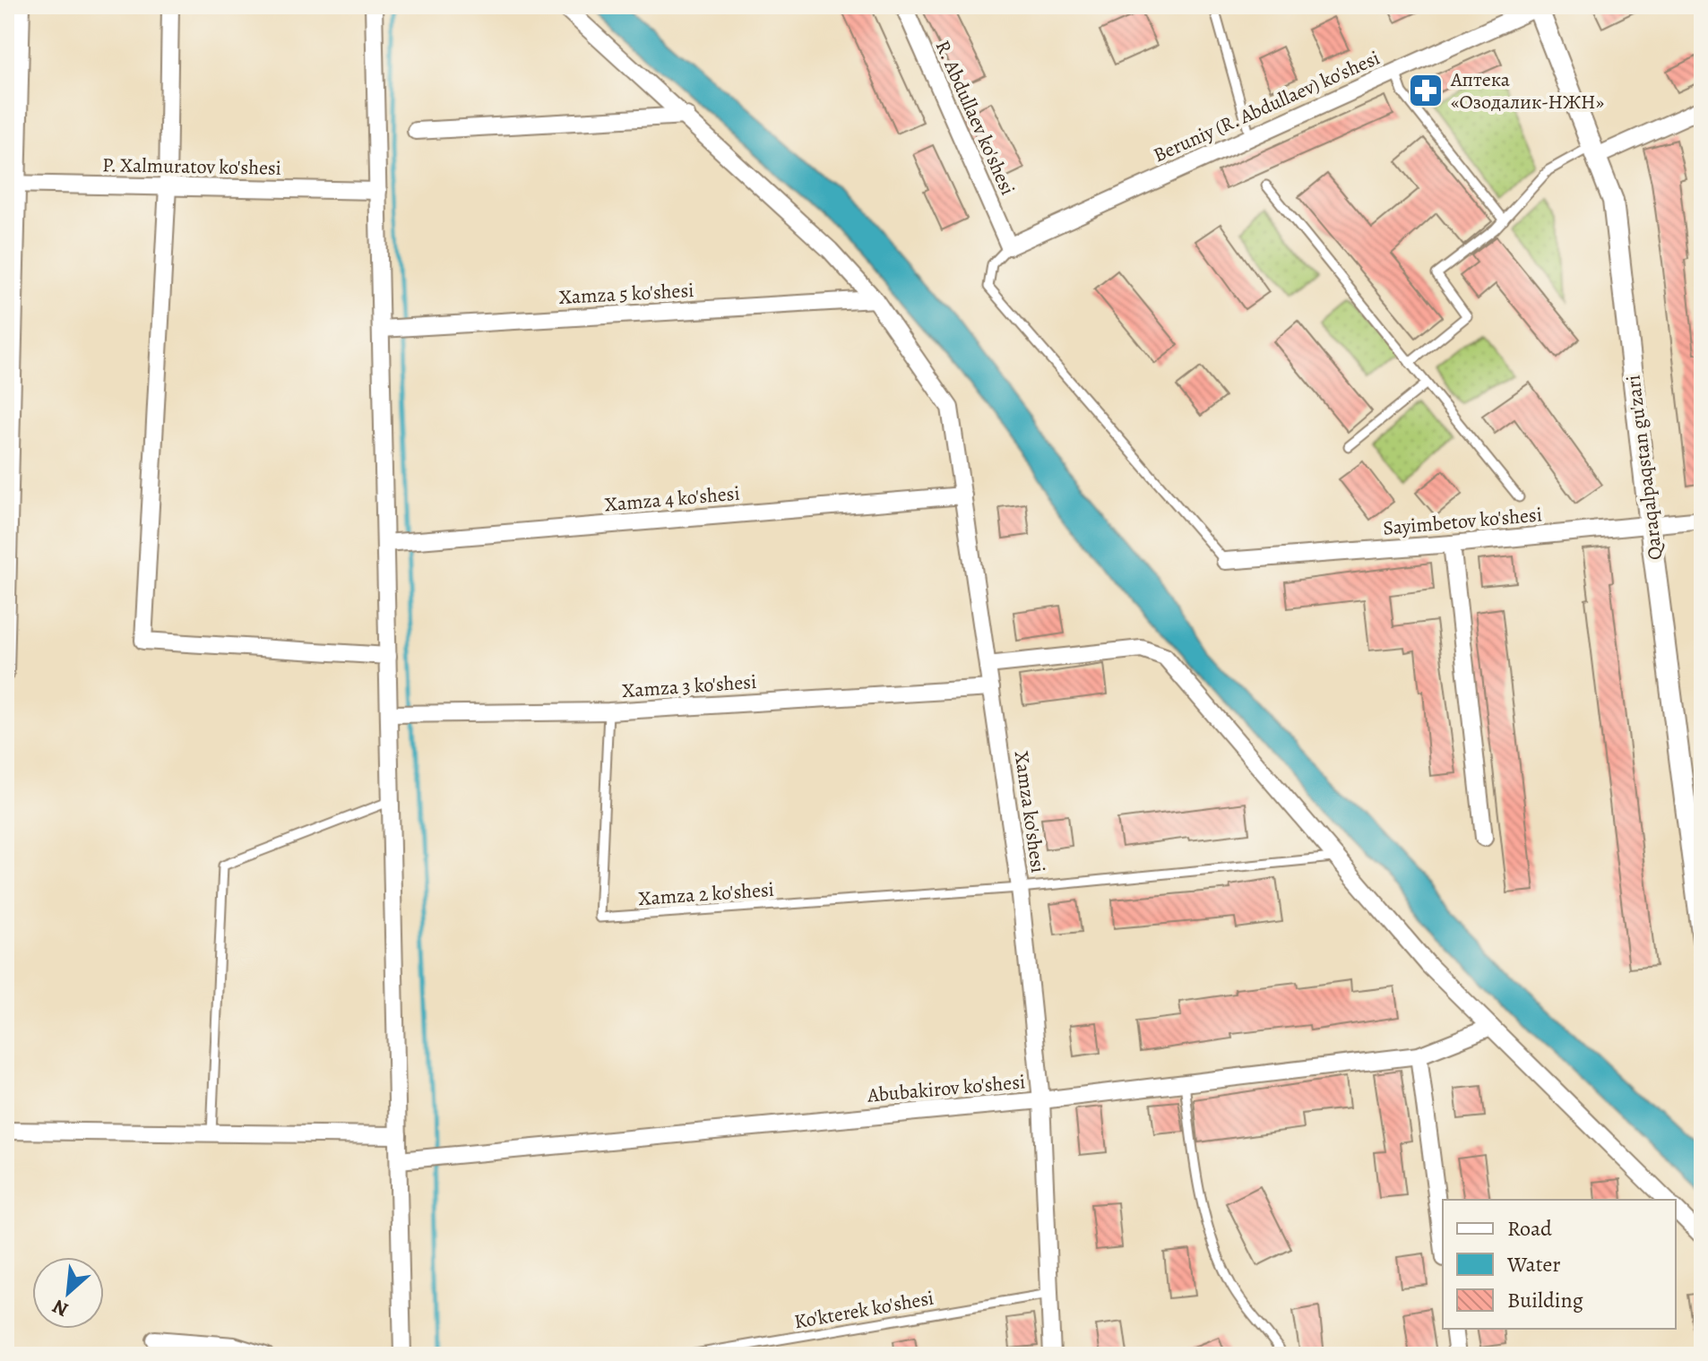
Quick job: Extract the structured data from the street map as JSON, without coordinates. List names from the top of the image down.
{
  "streets": {
    "street": [
      "Beruniy (R. Abdullaev) ko'shesi",
      "R. Abdullaev ko'shesi",
      "P. Xalmuratov ko'shesi",
      "Xamza 5 ko'shesi",
      "Qaraqalpaqstan gu'zari",
      "Xamza 4 ko'shesi",
      "Sayimbetov ko'shesi",
      "Xamza 3 ko'shesi",
      "Xamza ko'shesi",
      "Abubakirov ko'shesi"
    ],
    "lane": ["Xamza 2 ko'shesi", "Ko'kterek ko'shesi"]
  },
  "crossings": [
    ["Beruniy (R. Abdullaev) ko'shesi", "R. Abdullaev ko'shesi"],
    ["Beruniy (R. Abdullaev) ko'shesi", "Qaraqalpaqstan gu'zari"],
    ["Xamza 5 ko'shesi", "Xamza ko'shesi"],
    ["Qaraqalpaqstan gu'zari", "Sayimbetov ko'shesi"],
    ["Xamza 4 ko'shesi", "Xamza ko'shesi"],
    ["Xamza 3 ko'shesi", "Xamza ko'shesi"],
    ["Xamza 3 ko'shesi", "Xamza 2 ko'shesi"],
    ["Xamza ko'shesi", "Xamza 2 ko'shesi"],
    ["Xamza ko'shesi", "Abubakirov ko'shesi"],
    ["Xamza ko'shesi", "Ko'kterek ko'shesi"]
  ],
  "places": {
    "pharmacy": ["Аптека «Озодалик-НЖН»"]
  },
  "legend": ["Road", "Water", "Building"],
  "north": "bottom left"
}
